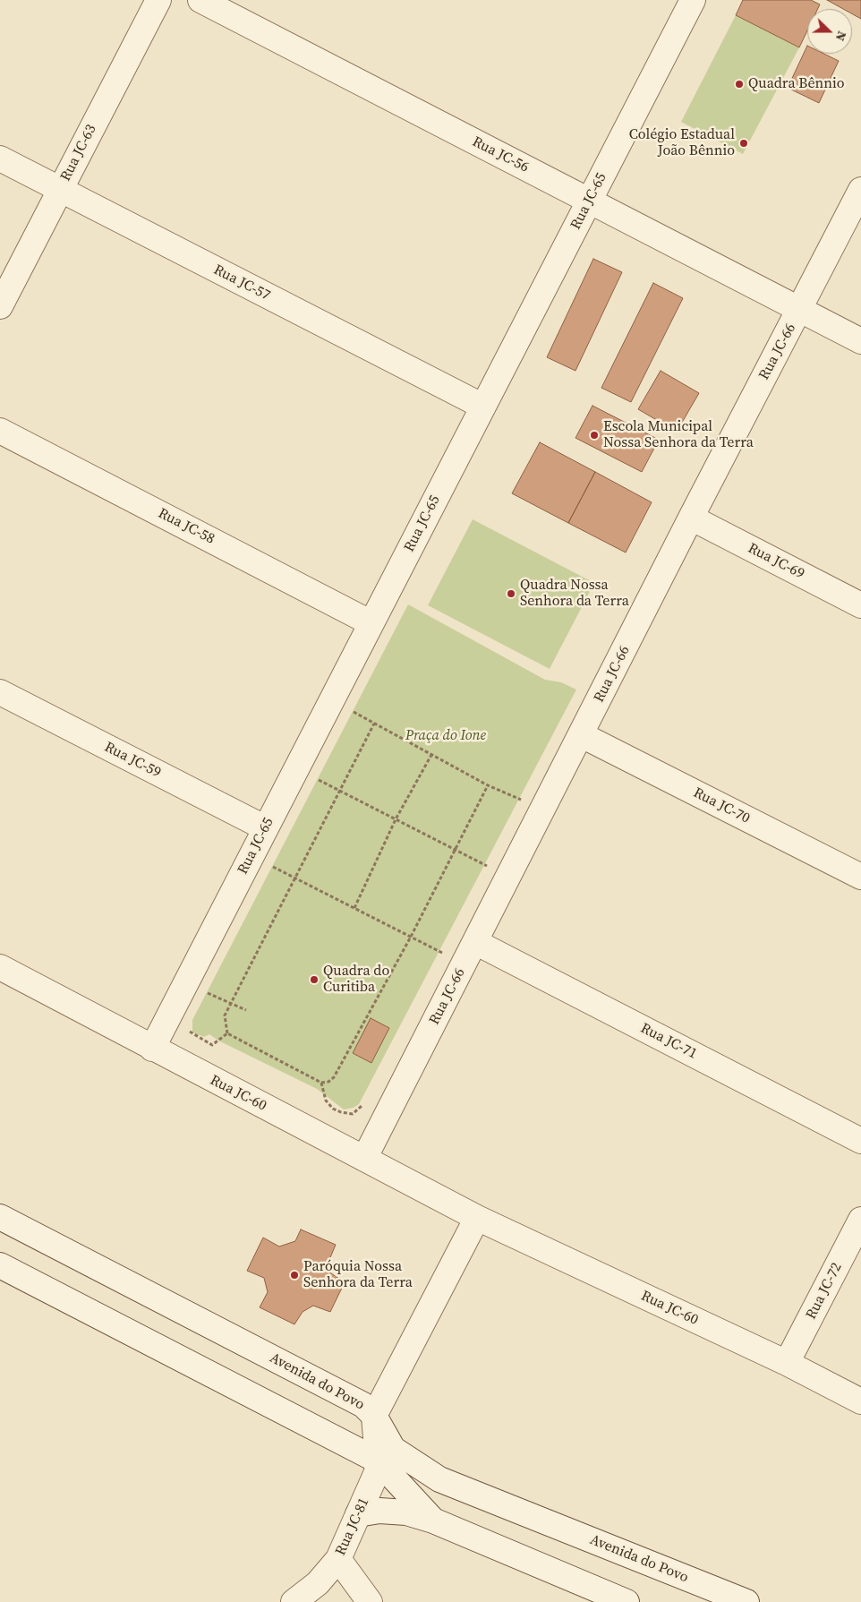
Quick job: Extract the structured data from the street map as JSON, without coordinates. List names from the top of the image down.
{
  "streets": {
    "street": [
      "Rua JC-63",
      "Rua JC-56",
      "Rua JC-65",
      "Rua JC-57",
      "Rua JC-66",
      "Rua JC-58",
      "Rua JC-69",
      "Rua JC-59",
      "Rua JC-70",
      "Rua JC-71",
      "Rua JC-60",
      "Rua JC-72",
      "Avenida do Povo",
      "Rua JC-81"
    ]
  },
  "crossings": [
    ["Rua JC-63", "Rua JC-57"],
    ["Rua JC-56", "Rua JC-65"],
    ["Rua JC-56", "Rua JC-66"],
    ["Rua JC-65", "Rua JC-57"],
    ["Rua JC-65", "Rua JC-58"],
    ["Rua JC-65", "Rua JC-59"],
    ["Rua JC-65", "Rua JC-60"],
    ["Rua JC-66", "Rua JC-69"],
    ["Rua JC-66", "Rua JC-70"],
    ["Rua JC-66", "Rua JC-71"],
    ["Rua JC-66", "Rua JC-60"],
    ["Rua JC-60", "Rua JC-72"]
  ],
  "parks": ["Praça do Ione"],
  "places": [
    "Quadra Bênnio",
    "Colégio Estadual João Bênnio",
    "Escola Municipal Nossa Senhora da Terra",
    "Quadra Nossa Senhora da Terra",
    "Quadra do Curitiba",
    "Paróquia Nossa Senhora da Terra"
  ],
  "north": "right"
}
